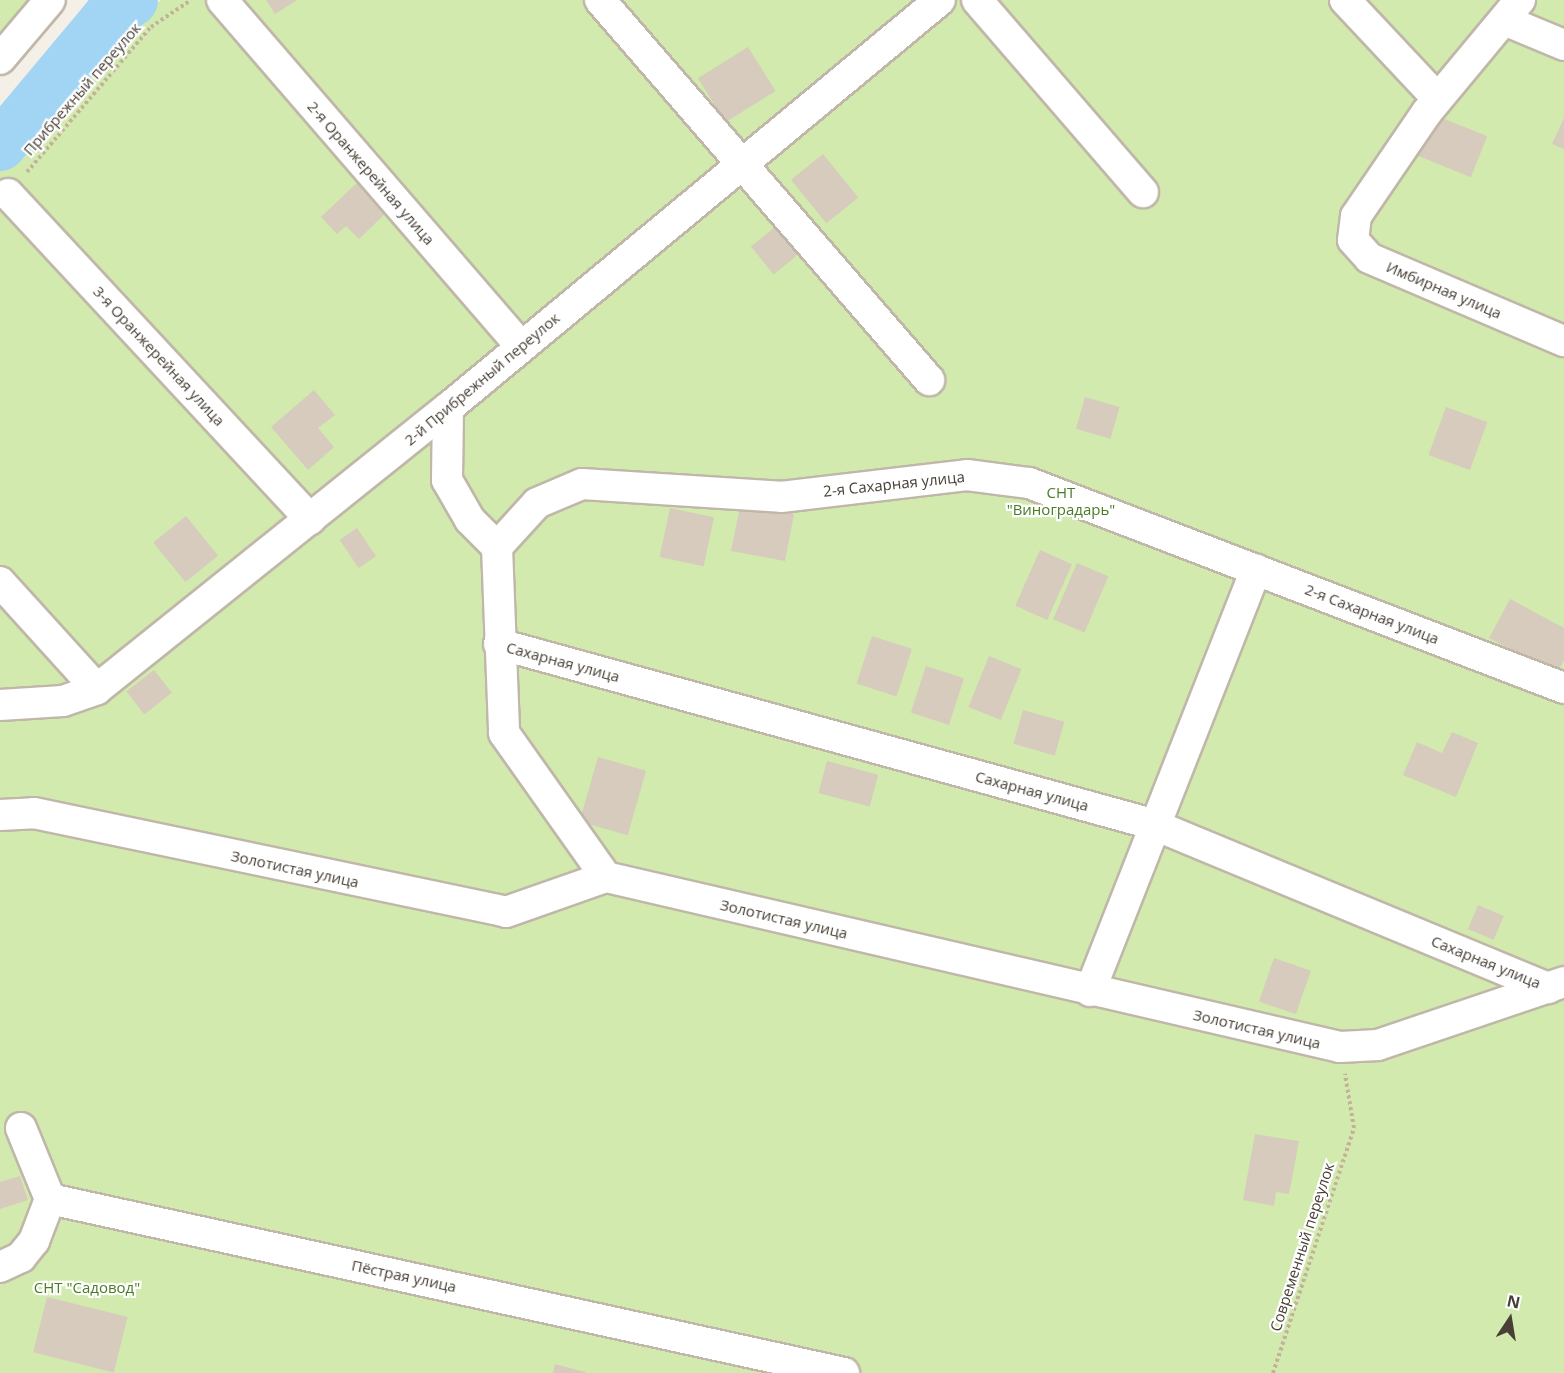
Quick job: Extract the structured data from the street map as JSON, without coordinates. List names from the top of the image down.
{
  "streets": {
    "street": [
      "2-я Оранжерейная улица",
      "Имбирная улица",
      "3-я Оранжерейная улица",
      "2-й Прибрежный переулок",
      "2-я Сахарная улица",
      "Сахарная улица",
      "Золотистая улица",
      "Пёстрая улица"
    ],
    "path": ["Прибрежный переулок", "Современный переулок"]
  },
  "crossings": [
    ["Прибрежный переулок", "3-я Оранжерейная улица"],
    ["2-я Оранжерейная улица", "2-й Прибрежный переулок"],
    ["3-я Оранжерейная улица", "2-й Прибрежный переулок"],
    ["Сахарная улица", "Золотистая улица"],
    ["Золотистая улица", "Современный переулок"]
  ],
  "parks": ["СНТ \"Виноградарь\"", "СНТ \"Садовод\""],
  "north": "top"
}
